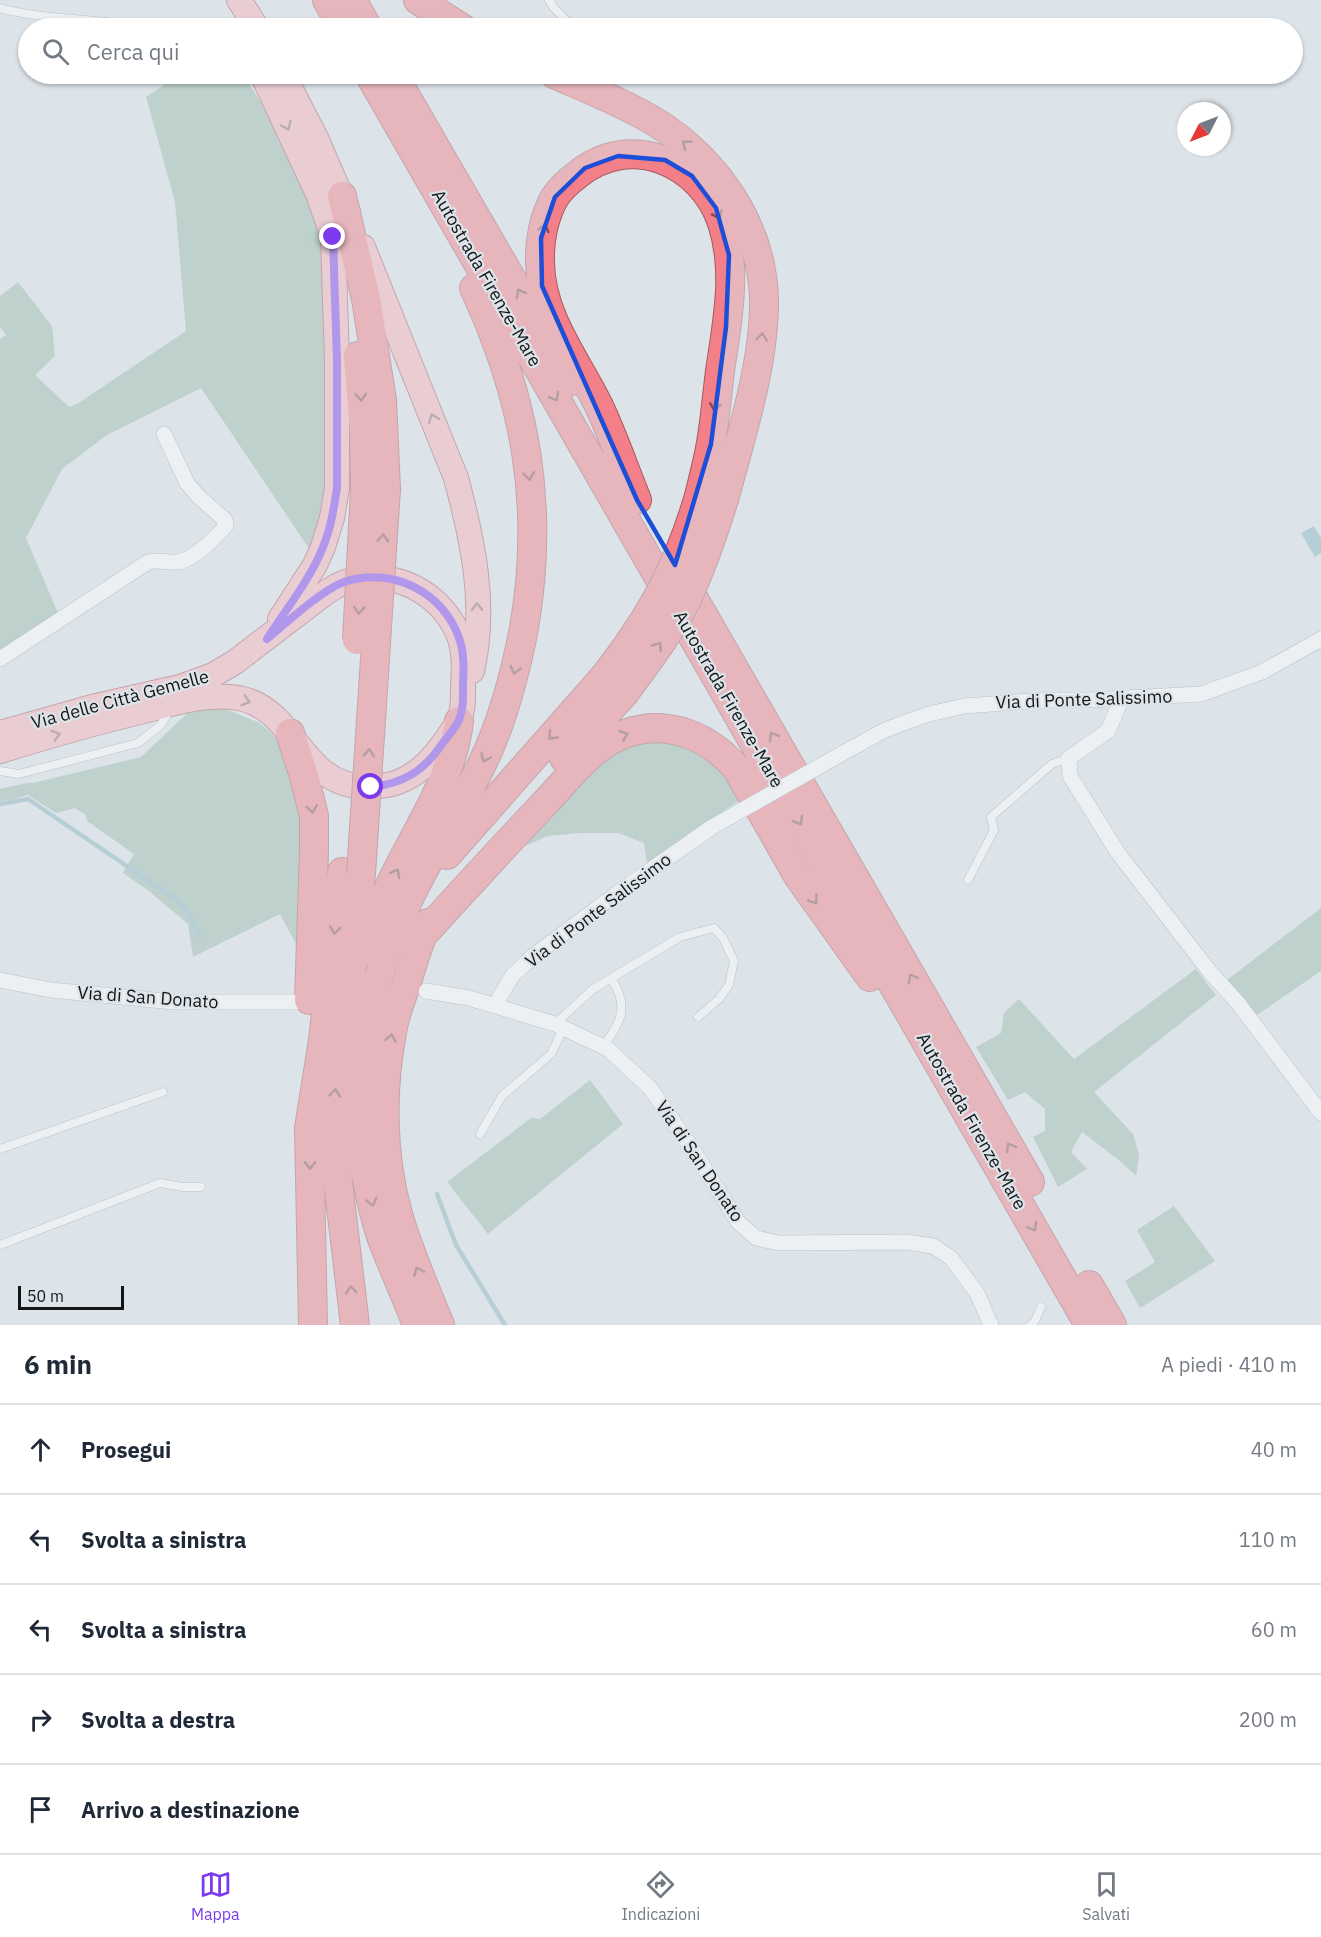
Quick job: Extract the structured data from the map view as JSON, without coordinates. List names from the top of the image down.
{
  "streets": {
    "highway": ["Autostrada Firenze-Mare"],
    "main road": ["Via delle Città Gemelle"],
    "street": ["Via di Ponte Salissimo", "Via di San Donato"]
  },
  "crossings": [
    ["Via di Ponte Salissimo", "Via di San Donato"]
  ],
  "scale_bar": "50 m",
  "north": "bottom left",
  "page": {
    "search": "Cerca qui",
    "scale": "50 m",
    "heading": ["6 min", "A piedi · 410 m"],
    "list": [
      ["Prosegui", "40 m"],
      ["Svolta a sinistra", "110 m"],
      ["Svolta a sinistra", "60 m"],
      ["Svolta a destra", "200 m"],
      "Arrivo a destinazione"
    ],
    "nav": ["Mappa", "Indicazioni", "Salvati"]
  }
}
